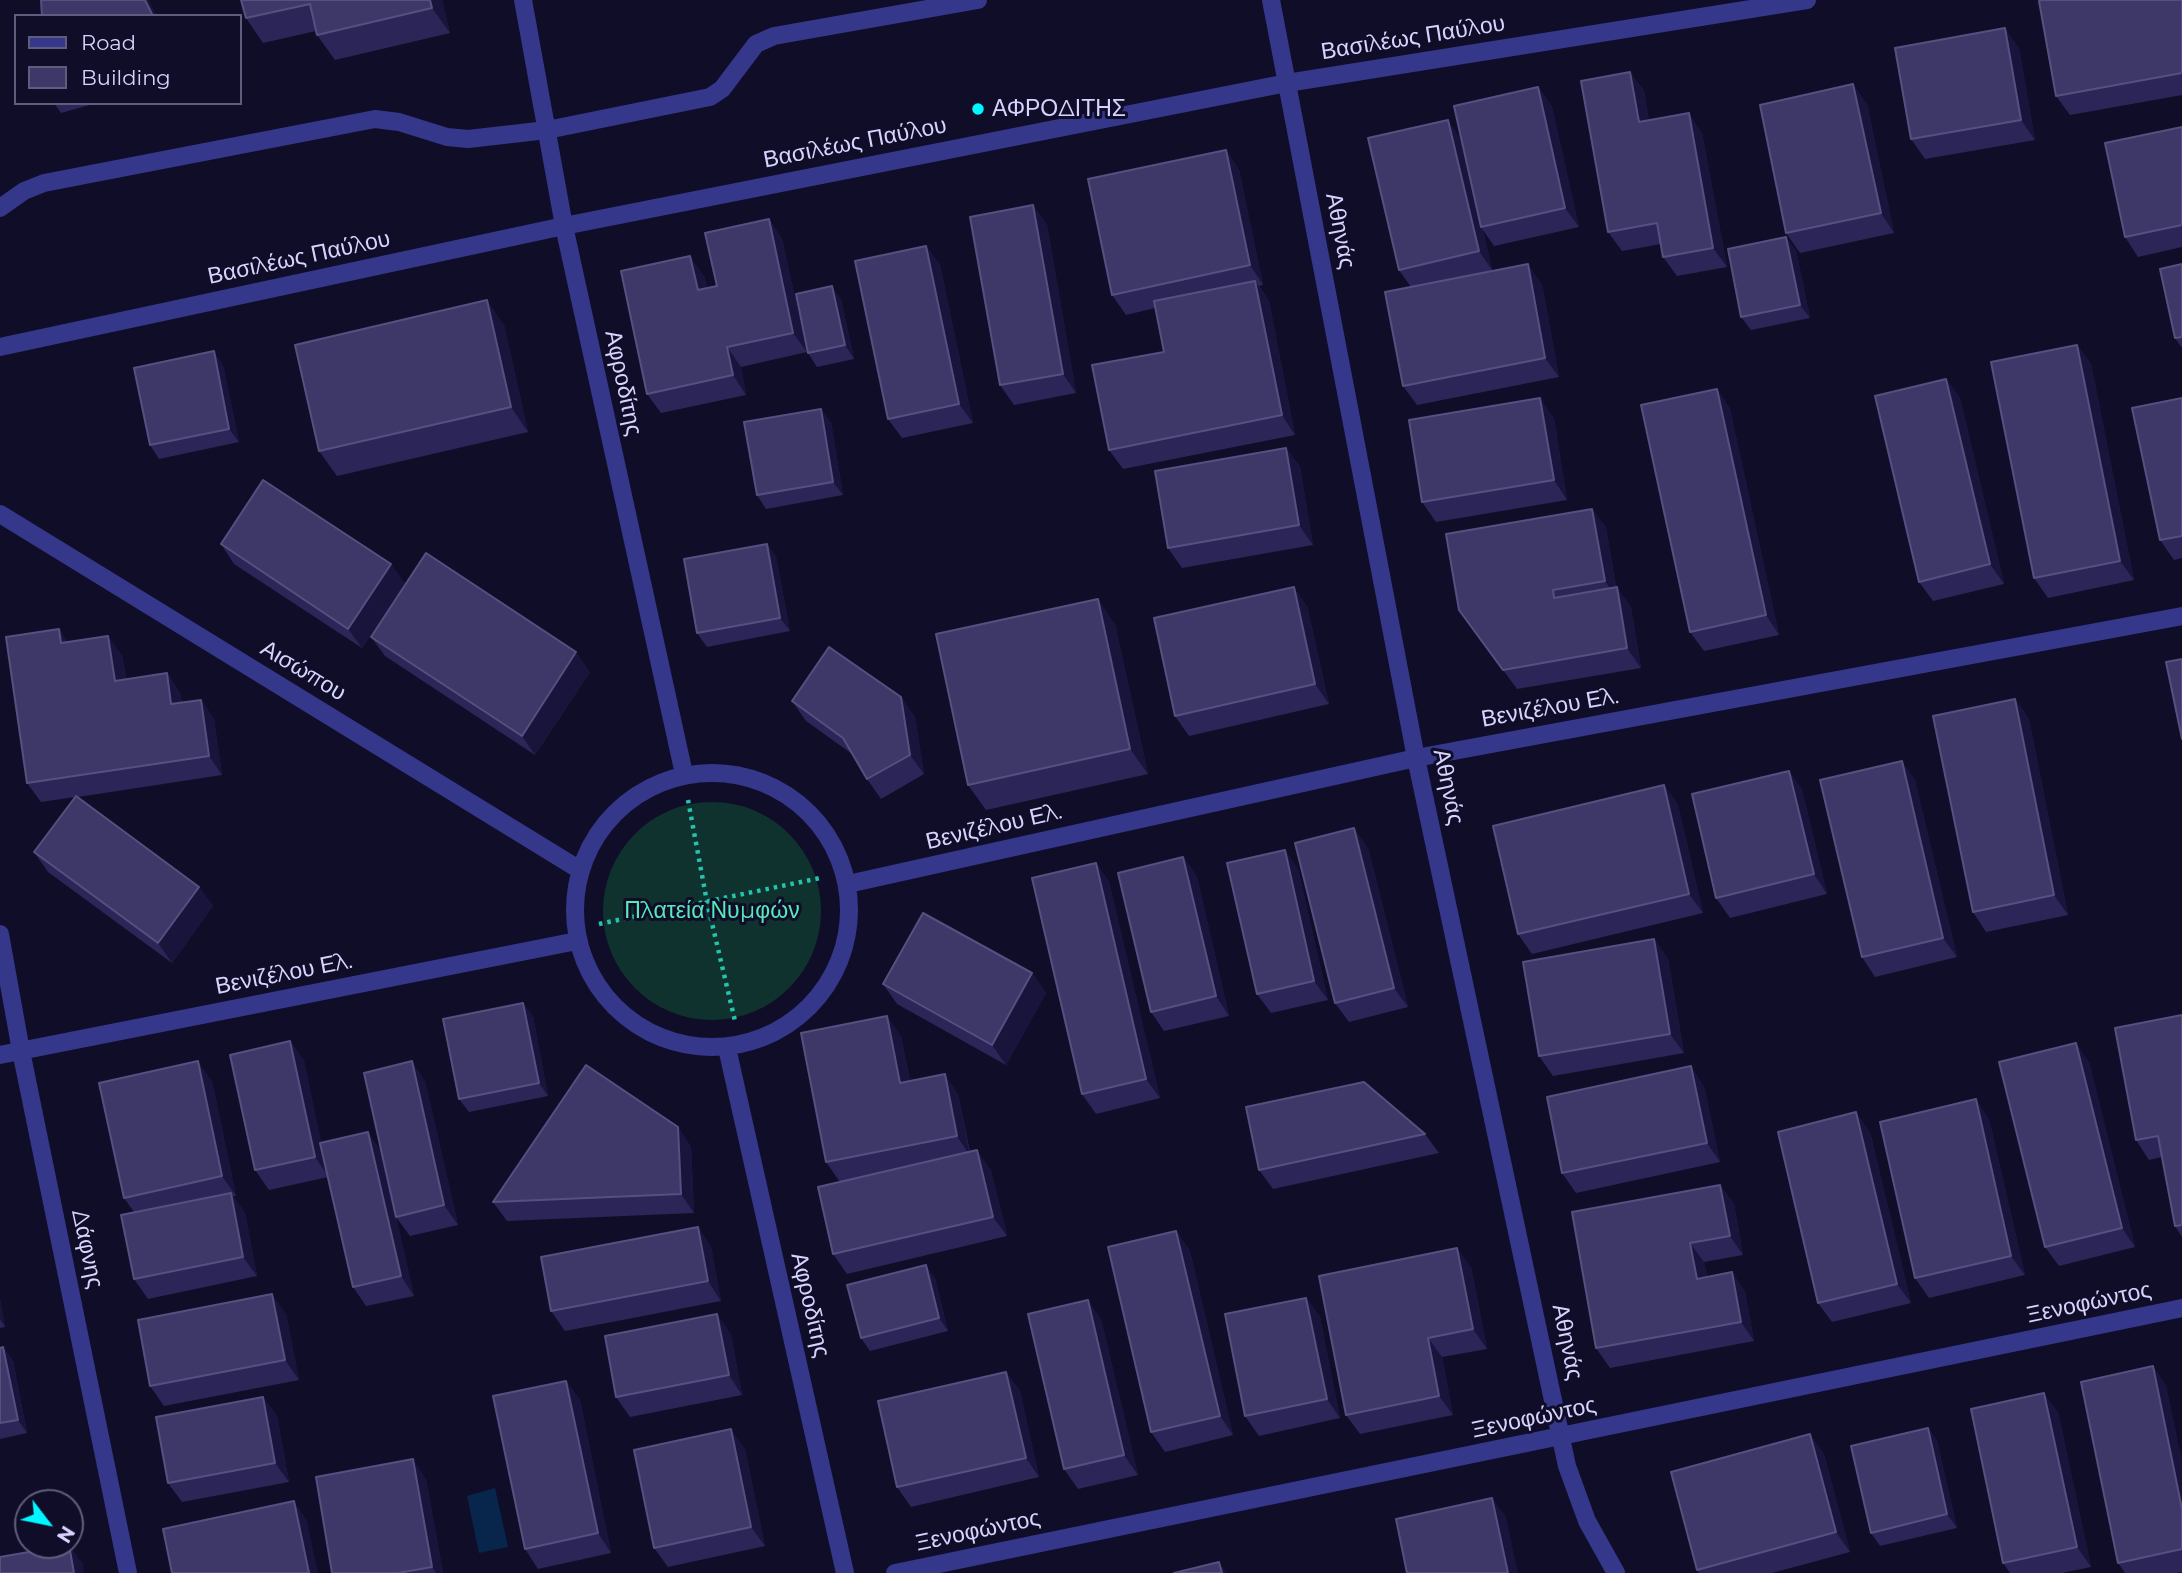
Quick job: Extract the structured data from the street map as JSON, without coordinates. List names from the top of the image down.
{
  "streets": {
    "street": [
      "Βασιλέως Παύλου",
      "Αθηνάς",
      "Αφροδίτης",
      "Αισώπου",
      "Βενιζέλου Ελ.",
      "Δάφνης",
      "Ξενοφώντος"
    ]
  },
  "crossings": [
    ["Βασιλέως Παύλου", "Αθηνάς"],
    ["Βασιλέως Παύλου", "Αφροδίτης"],
    ["Αθηνάς", "Βενιζέλου Ελ."],
    ["Αθηνάς", "Ξενοφώντος"],
    ["Βενιζέλου Ελ.", "Δάφνης"]
  ],
  "parks": ["Πλατεία Νυμφών"],
  "places": ["ΑΦΡΟΔΙΤΗΣ"],
  "legend": ["Road", "Building"],
  "north": "bottom right"
}
